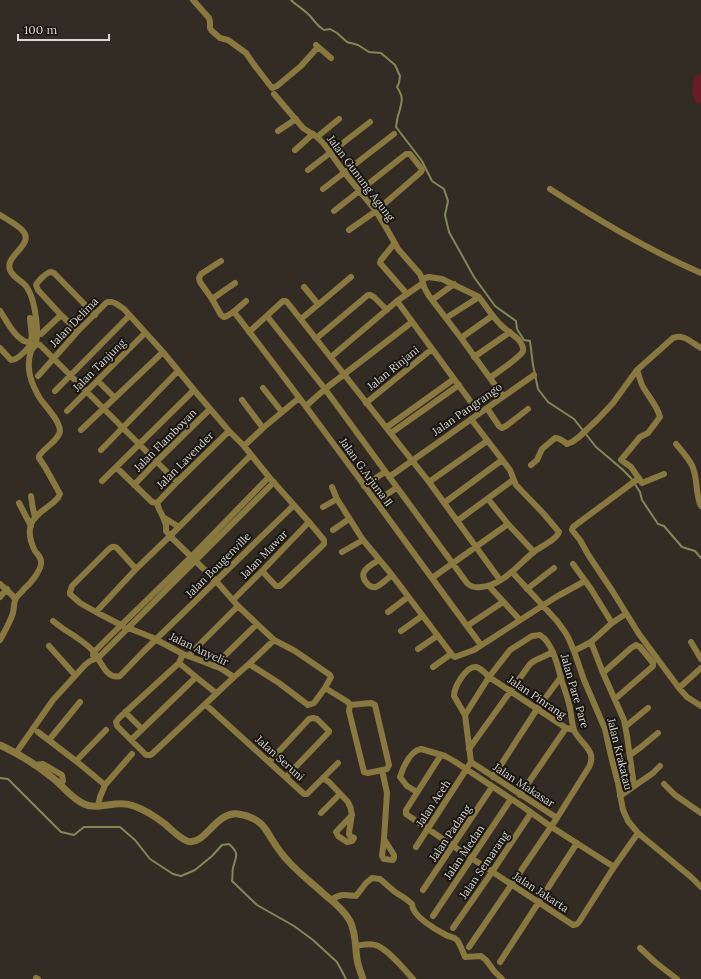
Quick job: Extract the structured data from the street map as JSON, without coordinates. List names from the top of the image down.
{
  "streets": {
    "street": [
      "Jalan Gunung Agung",
      "Jalan Delima",
      "Jalan Tanjung",
      "Jalan Rinjani",
      "Jalan Pangrango",
      "Jalan Flamboyan",
      "Jalan Lavender",
      "Jalan G.Arjuna ll",
      "Jalan Mawar",
      "Jalan Bougenville",
      "Jalan Anyelir",
      "Jalan Pare Pare",
      "Jalan Pinrang",
      "Jalan Krakatau",
      "Jalan Seruni",
      "Jalan Makasar",
      "Jalan Aceh",
      "Jalan Padang",
      "Jalan Medan",
      "Jalan Semarang",
      "Jalan Jakarta"
    ]
  },
  "crossings": [
    ["Jalan Gunung Agung", "Jalan Pangrango"],
    ["Jalan Pangrango", "Jalan G.Arjuna ll"],
    ["Jalan Bougenville", "Jalan Anyelir"],
    ["Jalan Pare Pare", "Jalan Pinrang"],
    ["Jalan Pare Pare", "Jalan Makasar"],
    ["Jalan Krakatau", "Jalan Jakarta"],
    ["Jalan Makasar", "Jalan Aceh"],
    ["Jalan Makasar", "Jalan Padang"],
    ["Jalan Makasar", "Jalan Medan"],
    ["Jalan Makasar", "Jalan Semarang"],
    ["Jalan Makasar", "Jalan Jakarta"],
    ["Jalan Aceh", "Jalan Jakarta"],
    ["Jalan Padang", "Jalan Jakarta"],
    ["Jalan Medan", "Jalan Jakarta"],
    ["Jalan Semarang", "Jalan Jakarta"]
  ],
  "scale_bar": "100 m"
}
